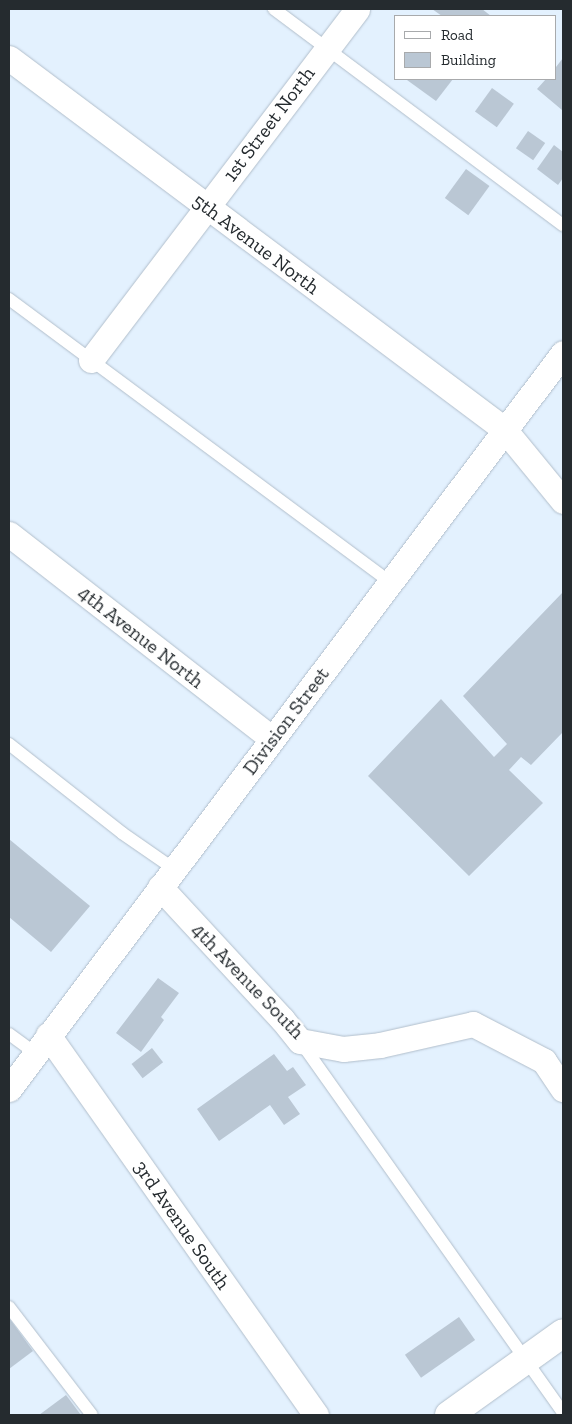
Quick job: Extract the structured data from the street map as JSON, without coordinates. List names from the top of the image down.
{
  "streets": {
    "street": [
      "1st Street North",
      "5th Avenue North",
      "4th Avenue North",
      "Division Street",
      "4th Avenue South",
      "3rd Avenue South"
    ]
  },
  "crossings": [
    ["1st Street North", "5th Avenue North"],
    ["5th Avenue North", "Division Street"],
    ["4th Avenue North", "Division Street"],
    ["Division Street", "4th Avenue South"],
    ["Division Street", "3rd Avenue South"]
  ],
  "legend": ["Road", "Building"]
}
